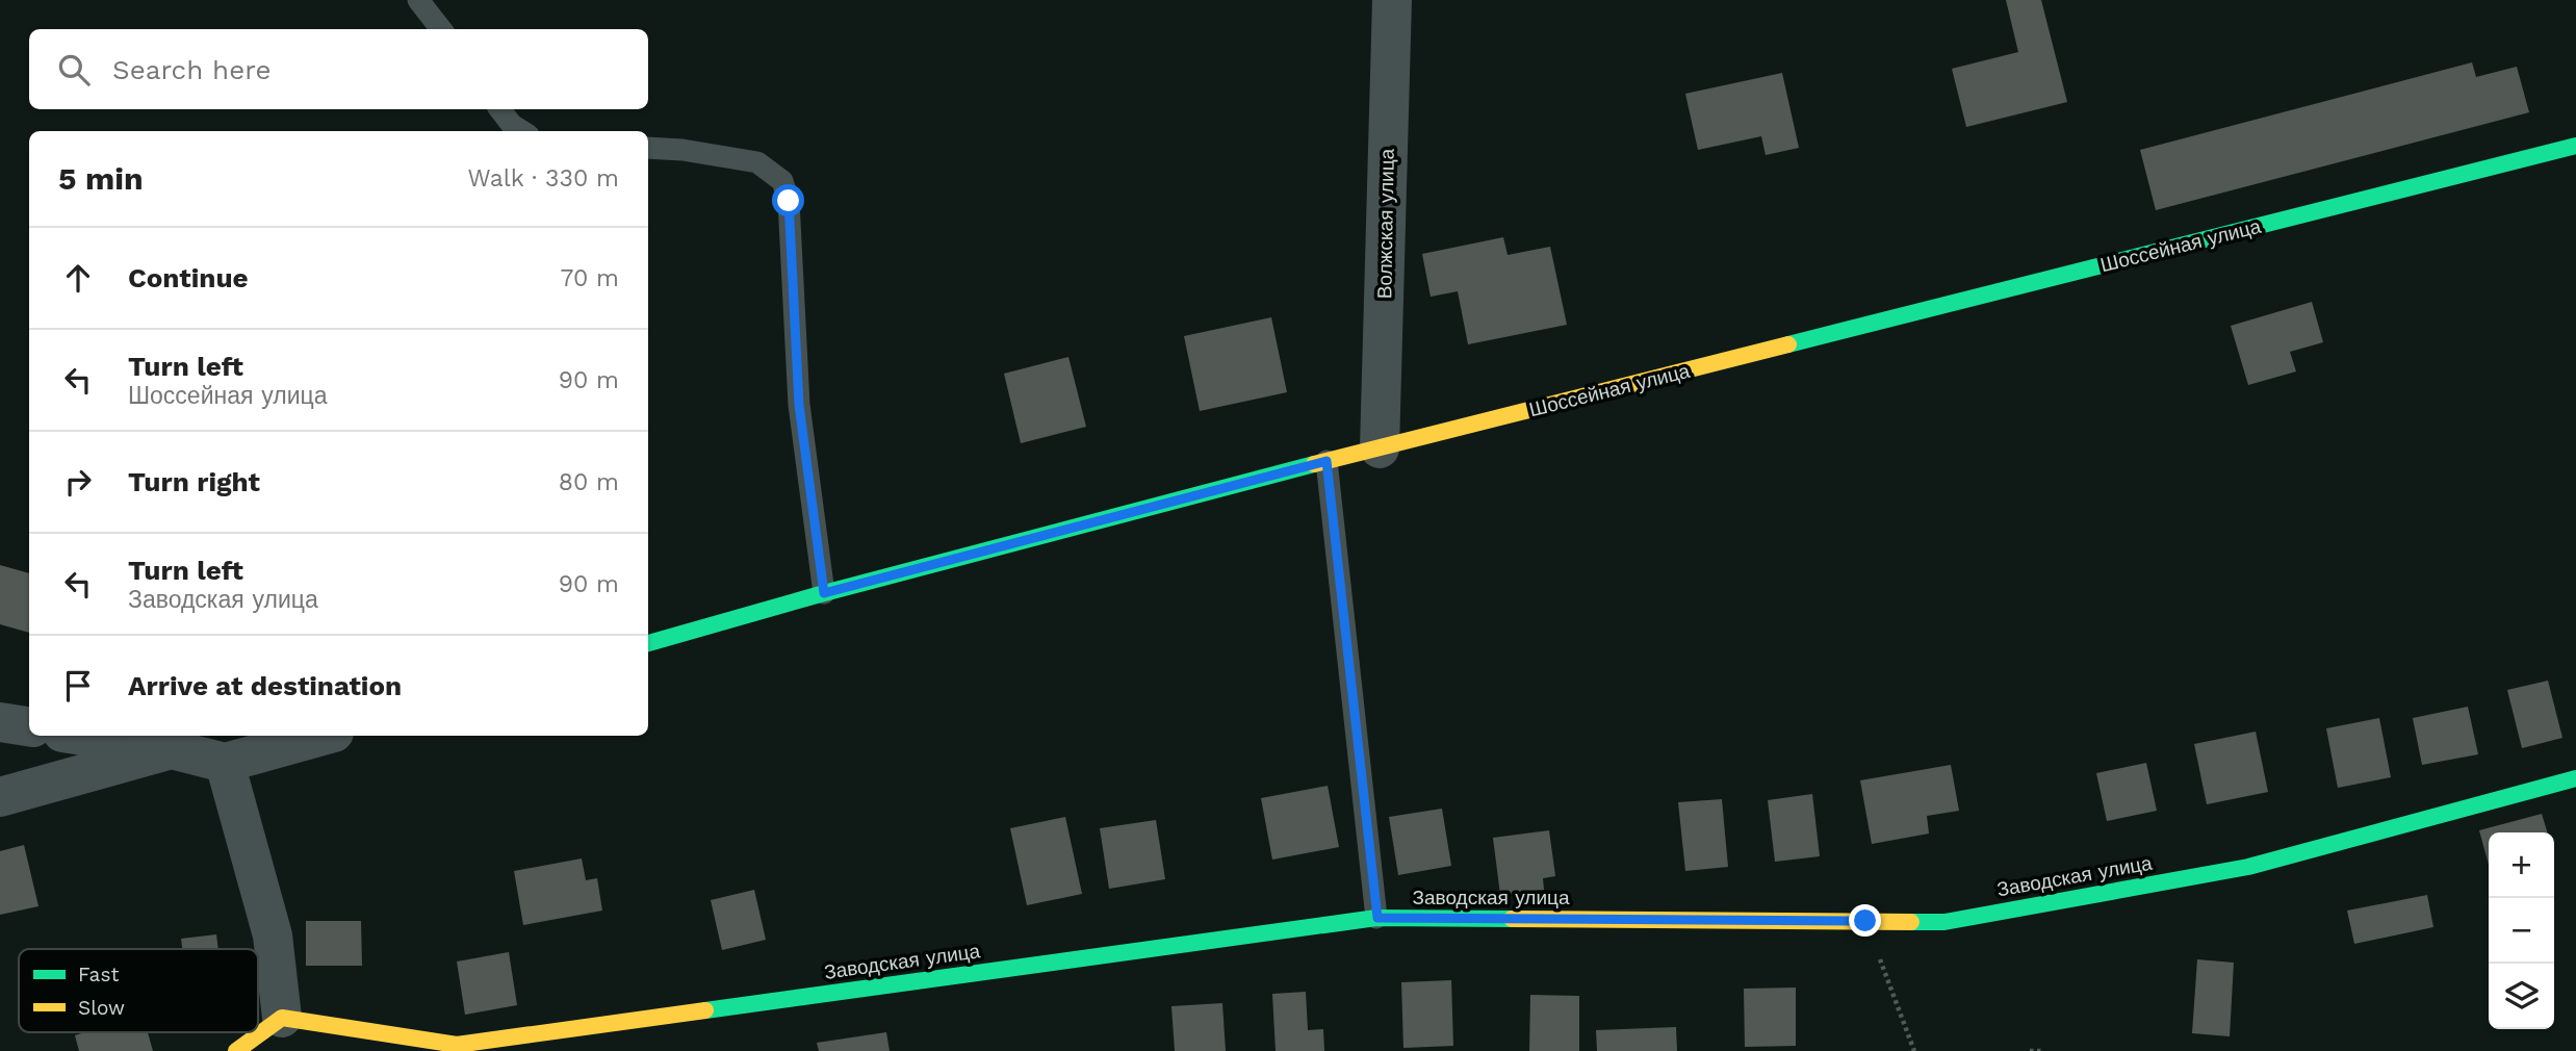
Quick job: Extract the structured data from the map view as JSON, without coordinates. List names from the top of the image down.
{
  "streets": {
    "street": ["Волжская улица", "Шоссейная улица", "Заводская улица"]
  },
  "crossings": [
    ["Волжская улица", "Шоссейная улица"]
  ],
  "legend": ["Fast", "Slow"],
  "page": {
    "search": "Search here",
    "heading": ["5 min", "Walk · 330 m"],
    "list": [
      ["Continue", "70 m"],
      ["Turn left", "Шоссейная улица", "90 m"],
      ["Turn right", "80 m"],
      ["Turn left", "Заводская улица", "90 m"],
      "Arrive at destination"
    ],
    "map_buttons": ["+", "−"]
  }
}
